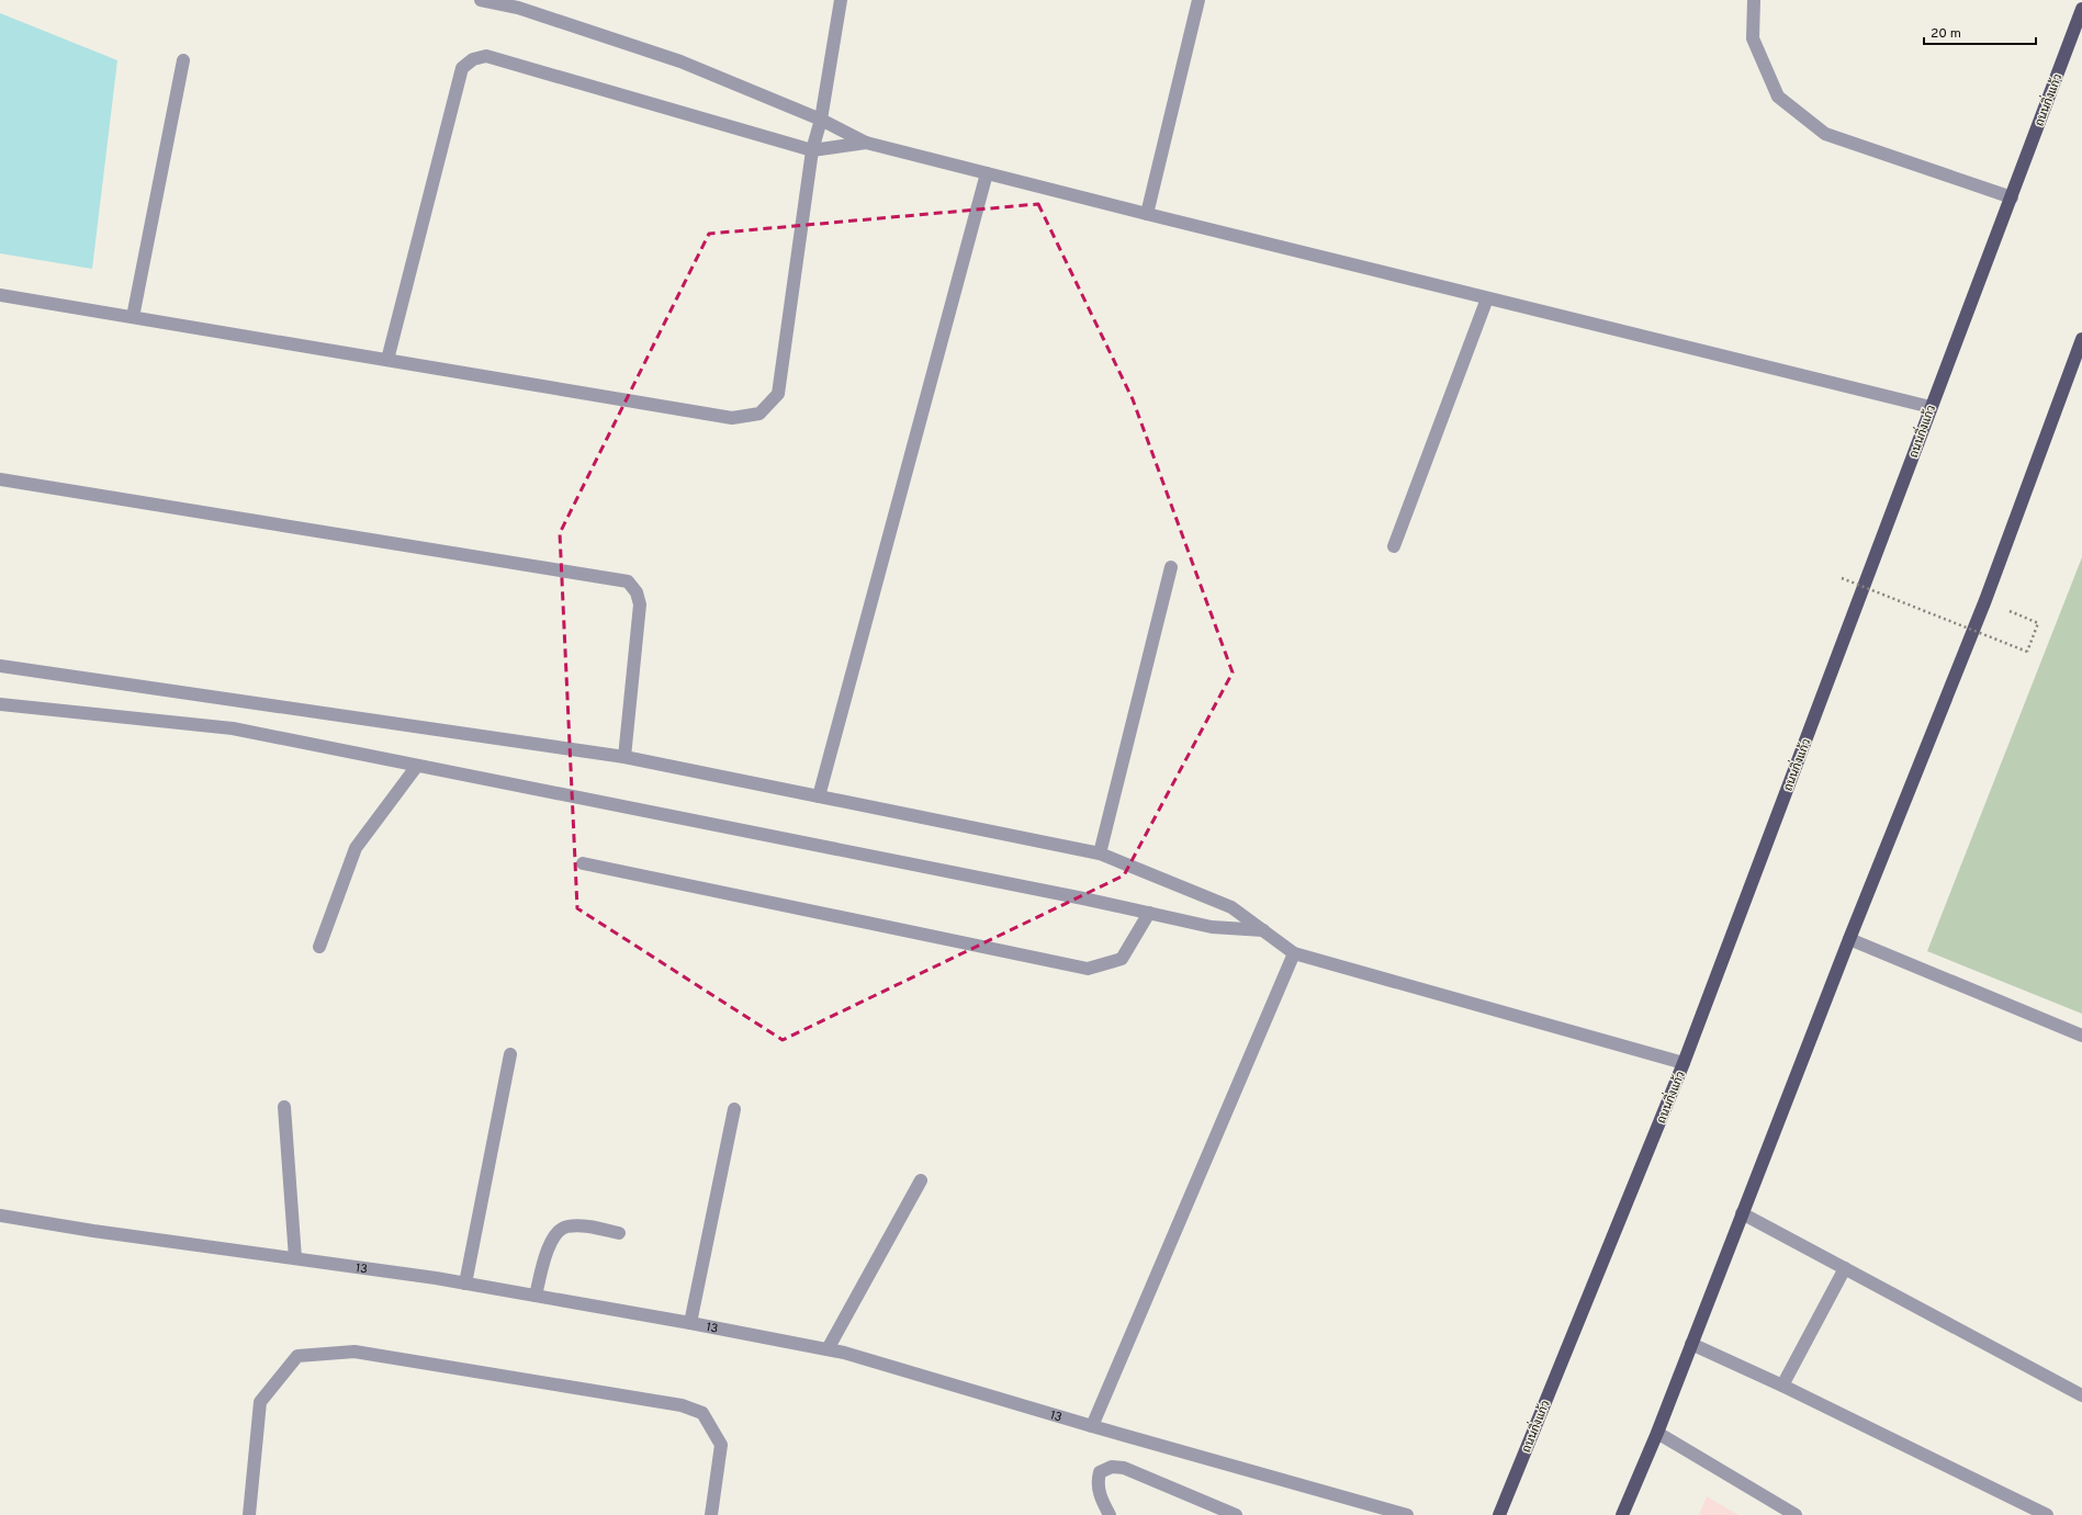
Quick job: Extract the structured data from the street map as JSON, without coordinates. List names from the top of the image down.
{
  "streets": {
    "main road": ["ถนนกิ่งแก้ว"],
    "street": ["13"]
  },
  "scale_bar": "20 m"
}
